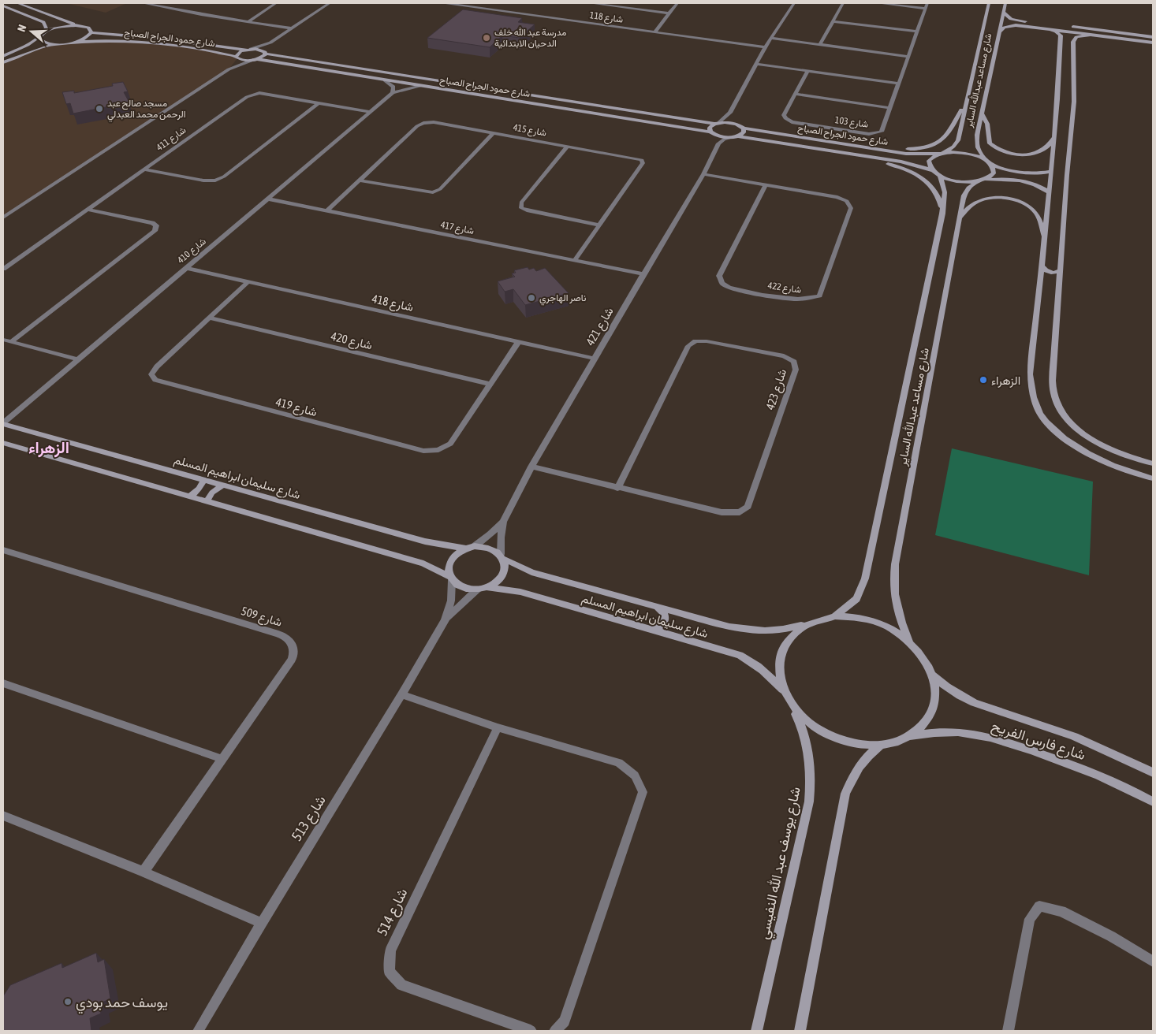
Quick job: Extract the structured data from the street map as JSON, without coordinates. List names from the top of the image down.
{
  "streets": {
    "street": [
      "شارع 118",
      "شارع حمود الجراح الصباح",
      "شارع مساعد عبدالله الساير",
      "شارع 103",
      "شارع 415",
      "شارع 411",
      "شارع 417",
      "شارع 410",
      "شارع 422",
      "شارع 418",
      "شارع 421",
      "شارع 420",
      "شارع 423",
      "شارع 419",
      "شارع سليمان ابراهيم المسلم",
      "شارع 509",
      "شارع فارس الفريح",
      "شارع 513",
      "شارع يوسف عبد الله النفيسي",
      "شارع 514"
    ]
  },
  "crossings": [
    ["شارع حمود الجراح الصباح", "شارع مساعد عبدالله الساير"],
    ["شارع حمود الجراح الصباح", "شارع 410"],
    ["شارع مساعد عبدالله الساير", "شارع سليمان ابراهيم المسلم"],
    ["شارع 415", "شارع 417"],
    ["شارع 411", "شارع 410"],
    ["شارع 417", "شارع 410"],
    ["شارع 417", "شارع 421"],
    ["شارع 410", "شارع 418"],
    ["شارع 410", "شارع سليمان ابراهيم المسلم"],
    ["شارع 422", "شارع 421"],
    ["شارع 418", "شارع 421"],
    ["شارع 418", "شارع 419"],
    ["شارع 421", "شارع 423"],
    ["شارع 421", "شارع سليمان ابراهيم المسلم"],
    ["شارع 421", "شارع 513"],
    ["شارع 420", "شارع 419"],
    ["شارع سليمان ابراهيم المسلم", "شارع 513"]
  ],
  "districts": ["الزهراء"],
  "places": [
    "مدرسة عبد الله خلف الدحيان الابتدائية",
    "مسجد صالح عبد الرحمن محمد العبدلي",
    "ناصر الهاجري",
    "الزهراء",
    "يوسف حمد بودي"
  ],
  "north": "left"
}
